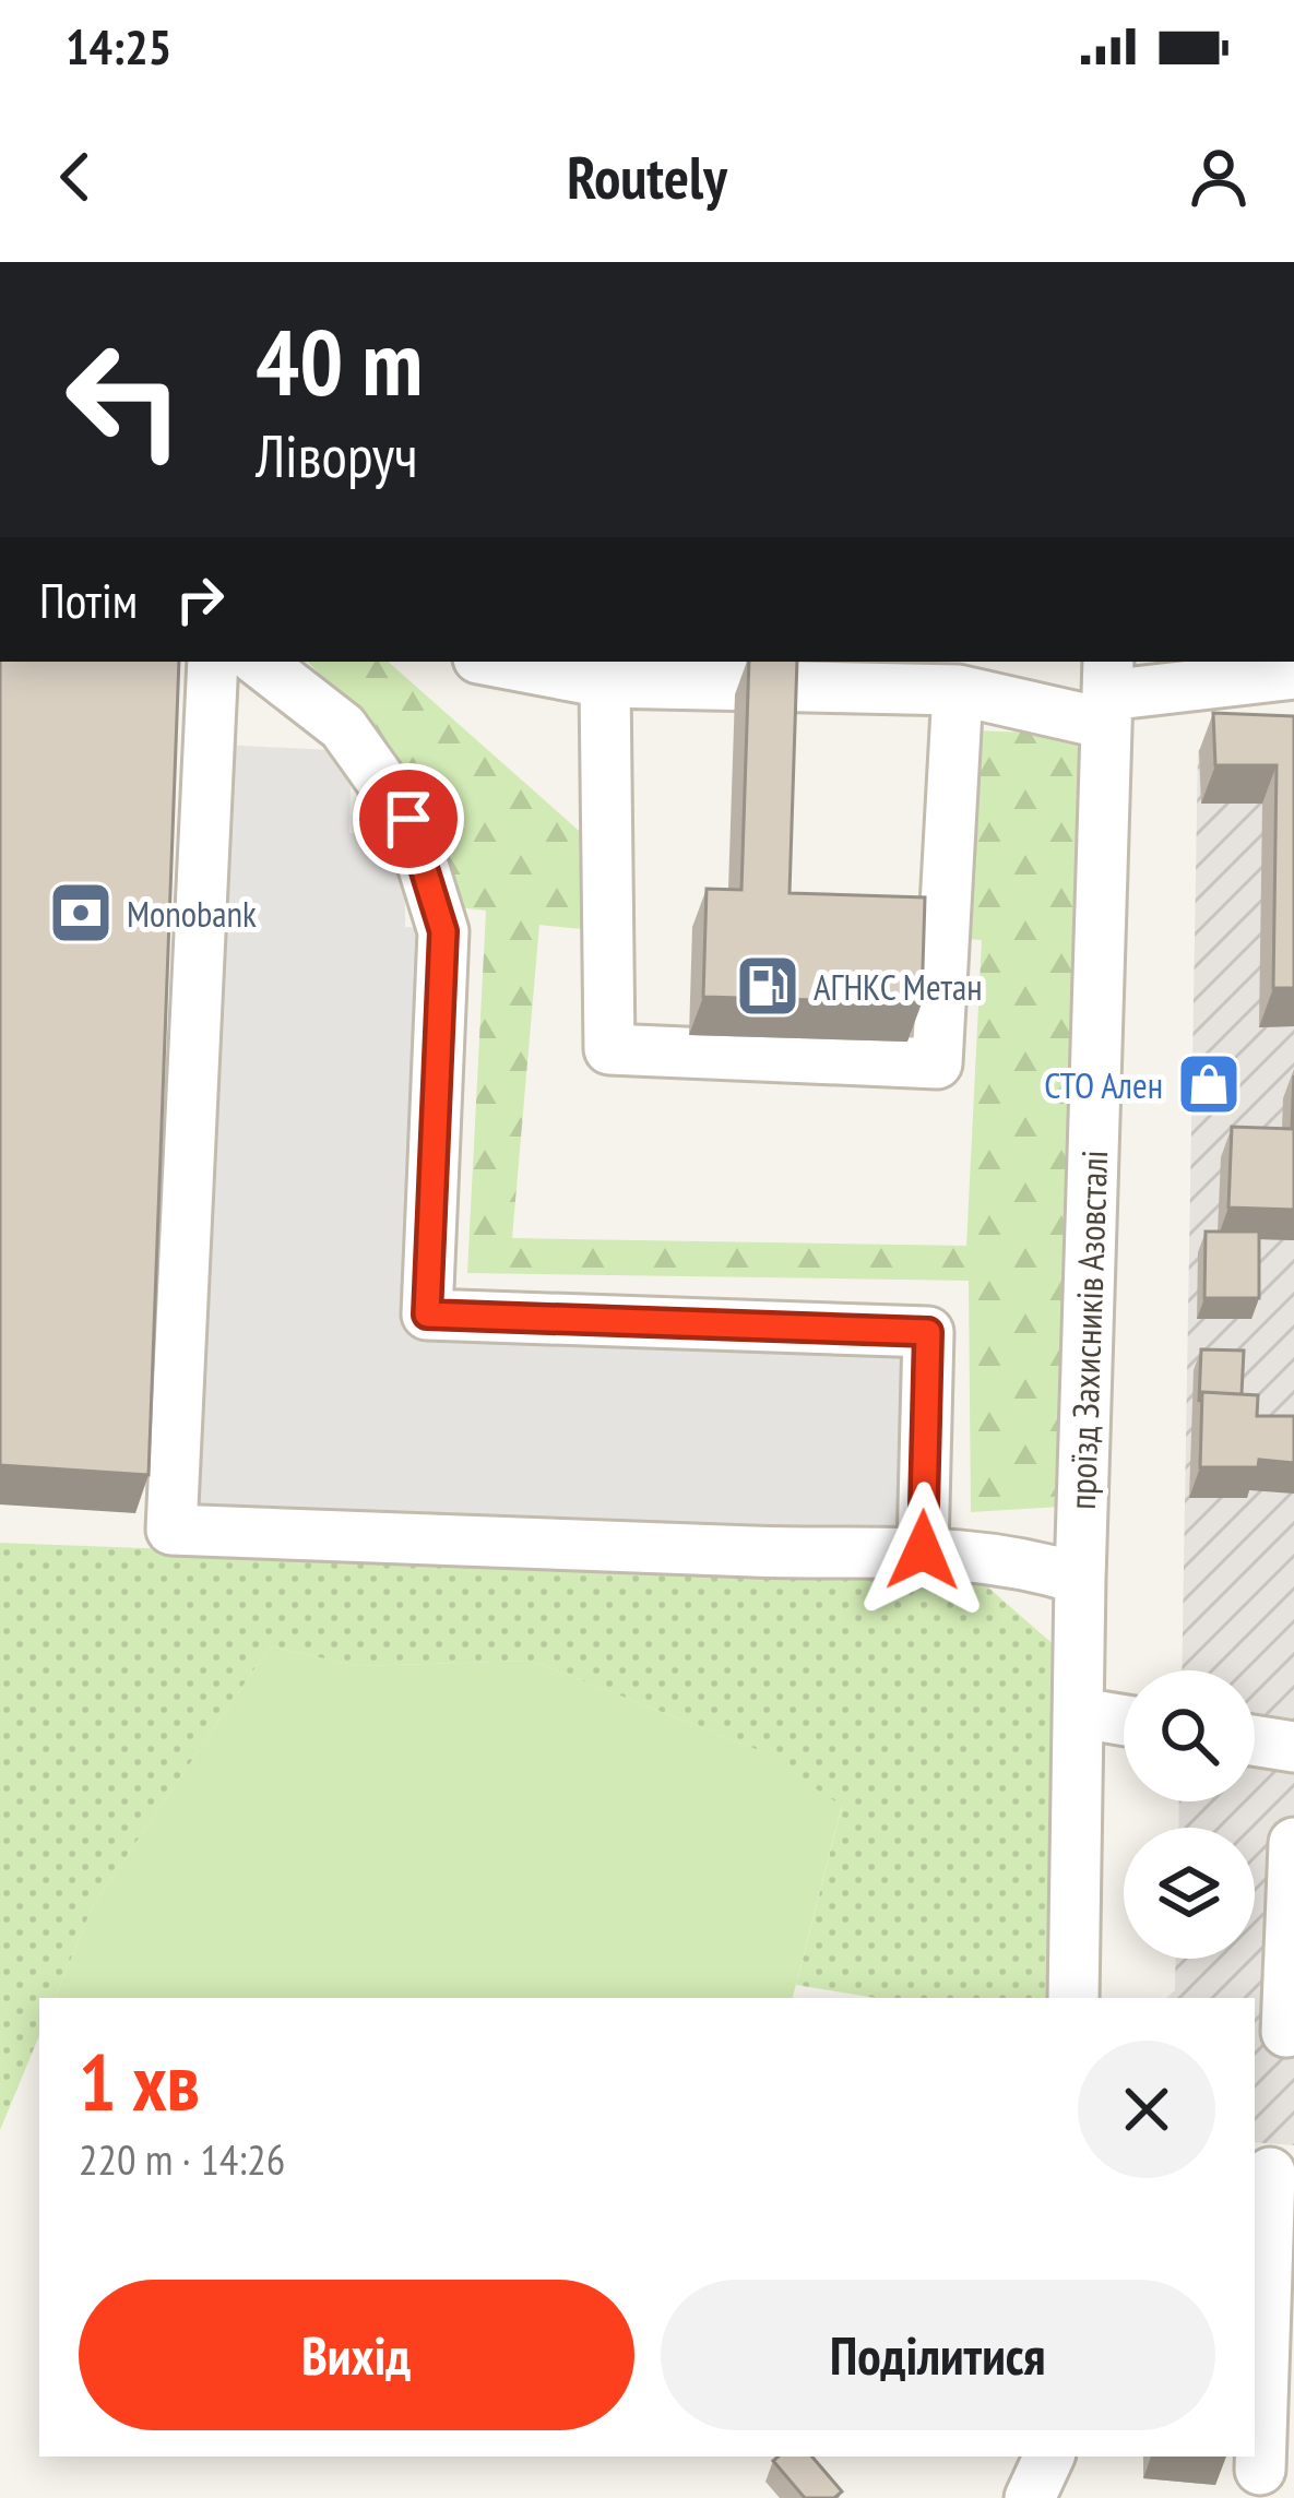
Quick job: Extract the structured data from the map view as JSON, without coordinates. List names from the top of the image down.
{
  "streets": {
    "street": ["проїзд Захисників Азовсталі"]
  },
  "places": {
    "bank": ["Monobank"],
    "fuel station": ["АГНКС Метан"],
    "shop": ["СТО Ален"]
  },
  "page": {
    "status": "14:25",
    "header": "Routely",
    "turn": ["40 m", "Ліворуч"],
    "then": "Потім",
    "heading": ["1 хв", "220 m · 14:26"],
    "buttons": ["Вихід", "Поділитися"]
  }
}
